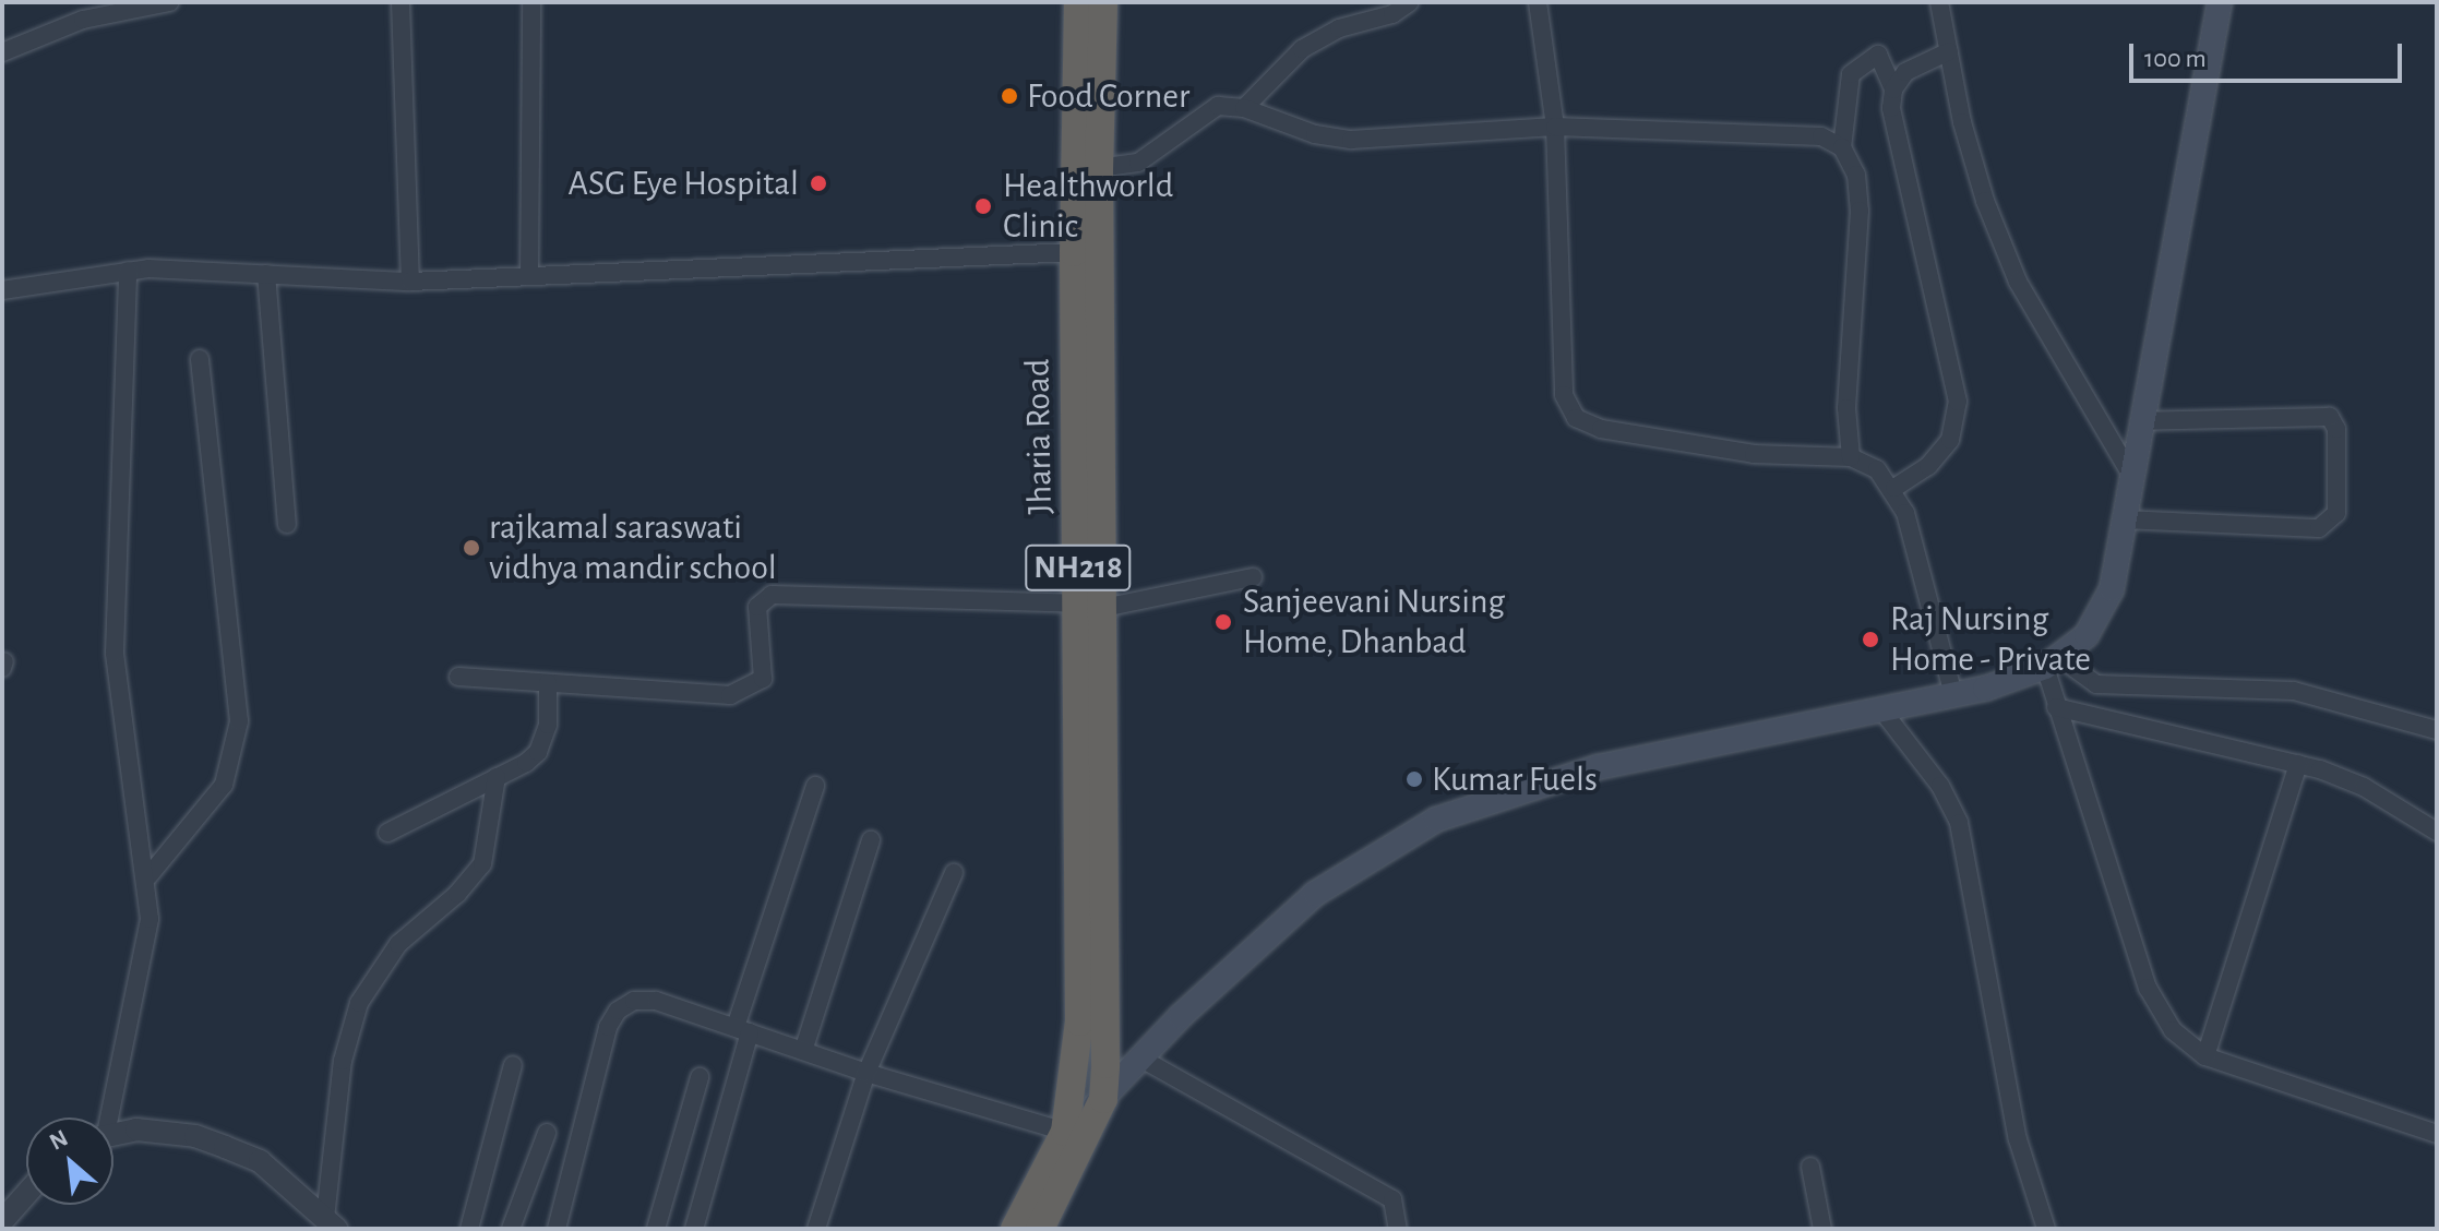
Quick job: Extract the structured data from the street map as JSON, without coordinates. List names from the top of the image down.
{
  "streets": {
    "highway": ["Jharia Road", "NH218"]
  },
  "crossings": [
    ["Jharia Road", "NH218"]
  ],
  "places": [
    "Food Corner",
    "ASG Eye Hospital",
    "Healthworld Clinic",
    "rajkamal saraswati vidhya mandir school",
    "Sanjeevani Nursing Home, Dhanbad",
    "Raj Nursing Home - Private",
    "Kumar Fuels"
  ],
  "scale_bar": "100 m",
  "north": "top left"
}
